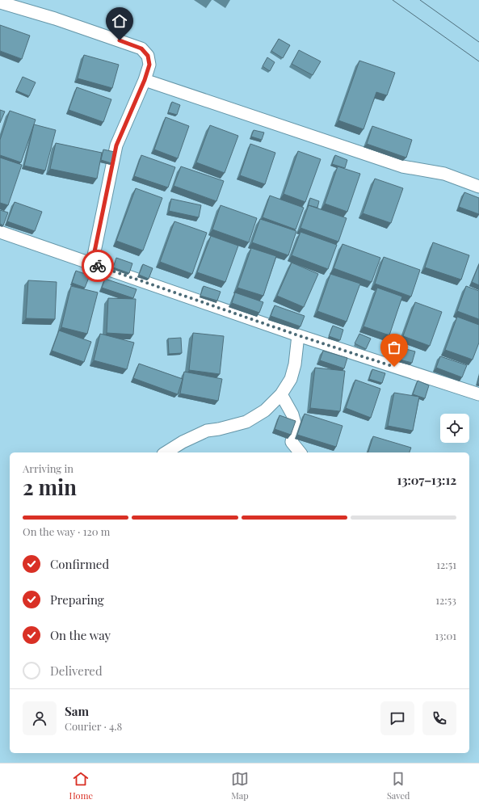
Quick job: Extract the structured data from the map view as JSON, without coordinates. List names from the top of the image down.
{
  "page": {
    "heading": ["2 min", "Arriving in", "13:07–13:12"],
    "panel": ["Sam", "Courier · 4.8"],
    "bar": "On the way · 120 m",
    "list": [
      ["Confirmed", "12:51"],
      ["Preparing", "12:53"],
      ["On the way", "13:01"],
      "Delivered"
    ],
    "tabs": ["Home", "Map", "Saved"]
  }
}
